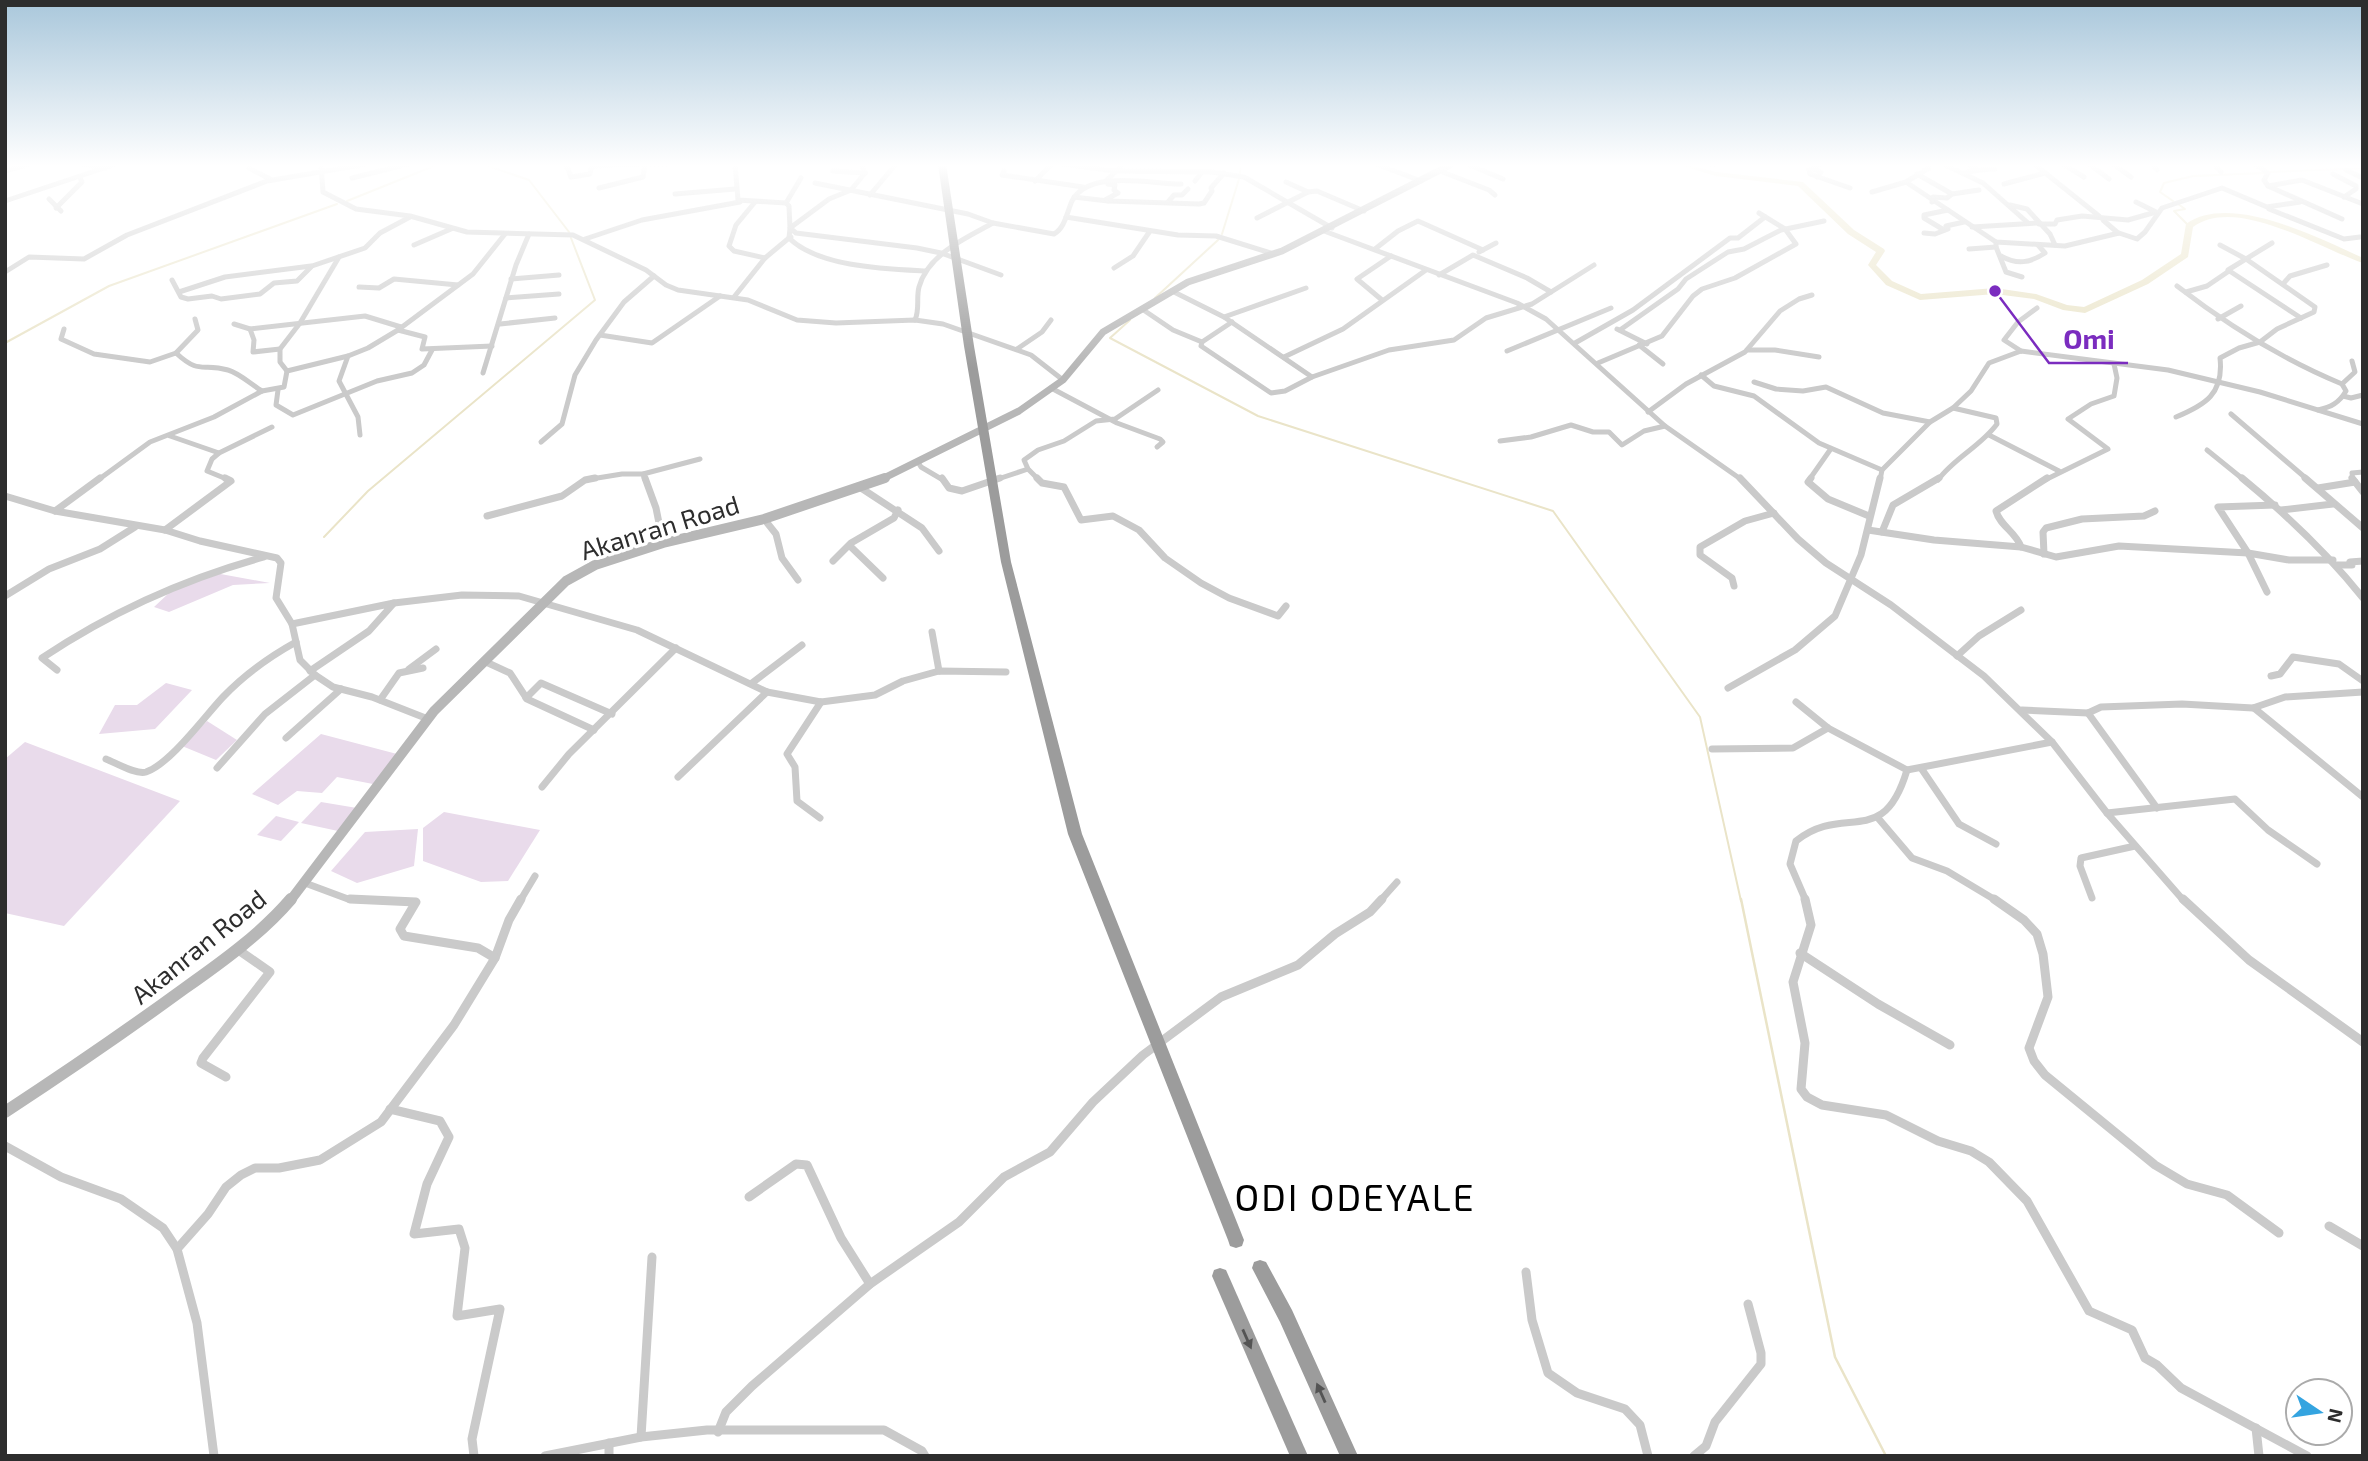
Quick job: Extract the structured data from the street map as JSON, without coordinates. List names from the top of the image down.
{
  "streets": {
    "main road": ["Akanran Road"]
  },
  "districts": ["ODI ODEYALE"],
  "places": ["Omi"],
  "north": "right"
}
